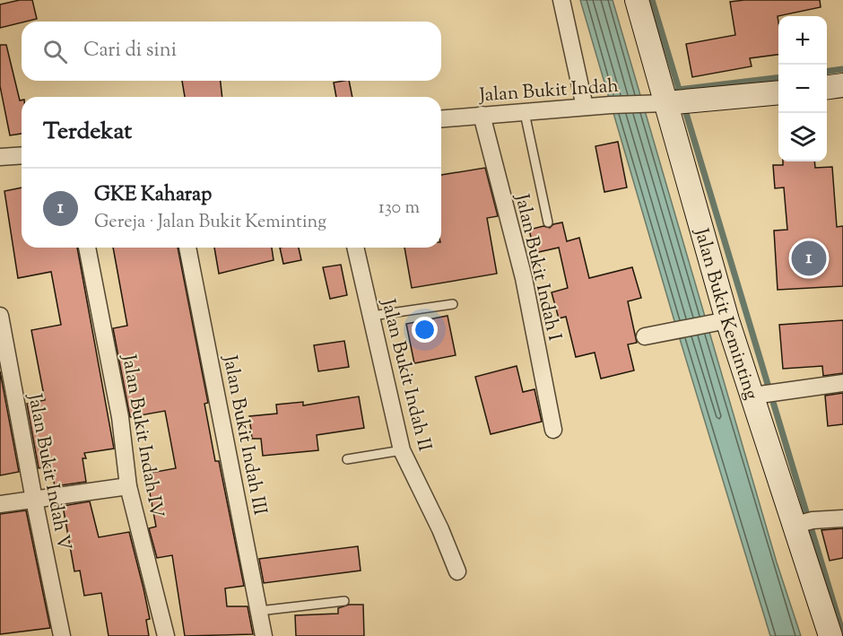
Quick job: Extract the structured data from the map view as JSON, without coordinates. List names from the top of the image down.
{
  "streets": {
    "main road": ["Jalan Bukit Keminting"],
    "street": [
      "Jalan Bukit Indah",
      "Jalan Bukit Indah I",
      "Jalan Bukit Indah II",
      "Jalan Bukit Indah III",
      "Jalan Bukit Indah IV",
      "Jalan Bukit Indah V"
    ]
  },
  "crossings": [
    ["Jalan Bukit Indah", "Jalan Bukit Indah I"],
    ["Jalan Bukit Indah", "Jalan Bukit Keminting"]
  ],
  "page": {
    "map_buttons": ["+", "−"],
    "search": "Cari di sini",
    "heading": "Terdekat",
    "list": [
      {
        "mark": "1",
        "name": "GKE Kaharap",
        "note": "Gereja · Jalan Bukit Keminting",
        "value": "130 m"
      }
    ],
    "pins": "1"
  }
}
